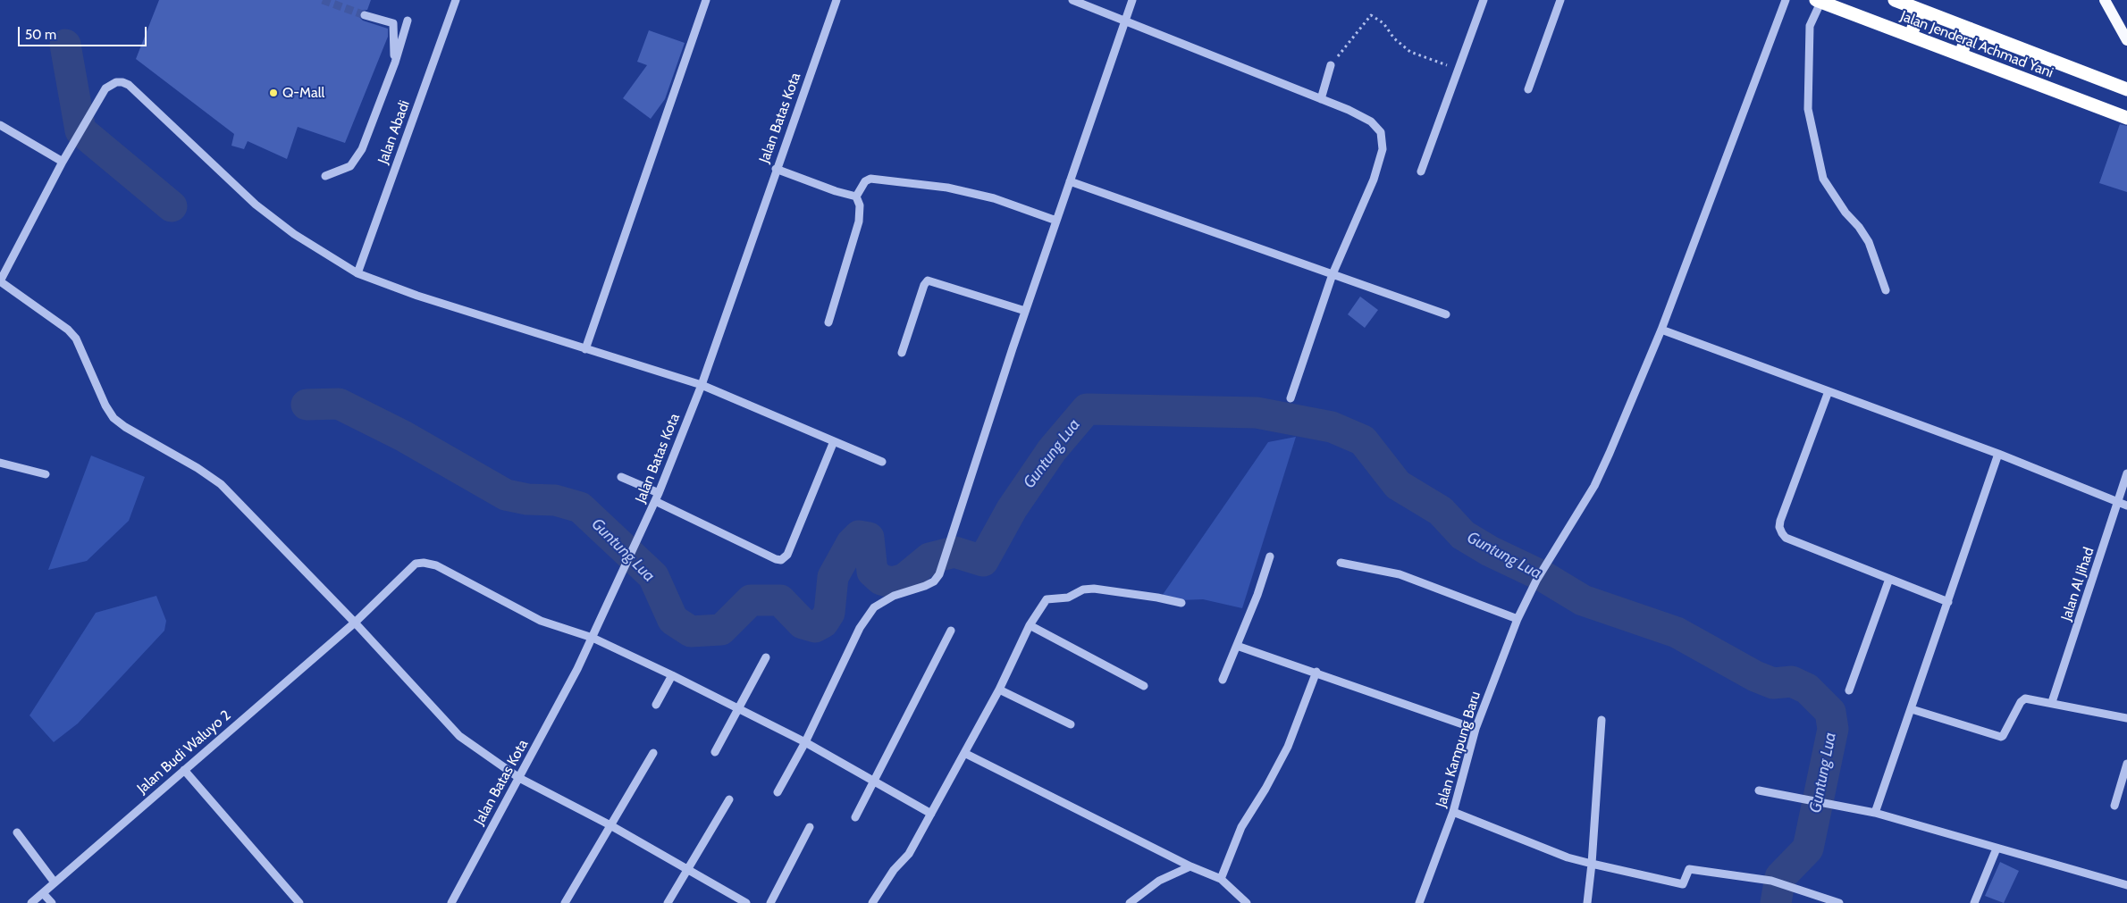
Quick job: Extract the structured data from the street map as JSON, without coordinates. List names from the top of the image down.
{
  "streets": {
    "highway": ["Jalan Jenderal Achmad Yani"],
    "street": [
      "Jalan Batas Kota",
      "Jalan Abadi",
      "Jalan Al Jihad",
      "Jalan Kampung Baru",
      "Jalan Budi Waluyo 2"
    ]
  },
  "crossings": [
    ["Jalan Batas Kota", "Jalan Budi Waluyo 2"]
  ],
  "water": ["Guntung Lua"],
  "places": ["Q-Mall"],
  "scale_bar": "50 m"
}
